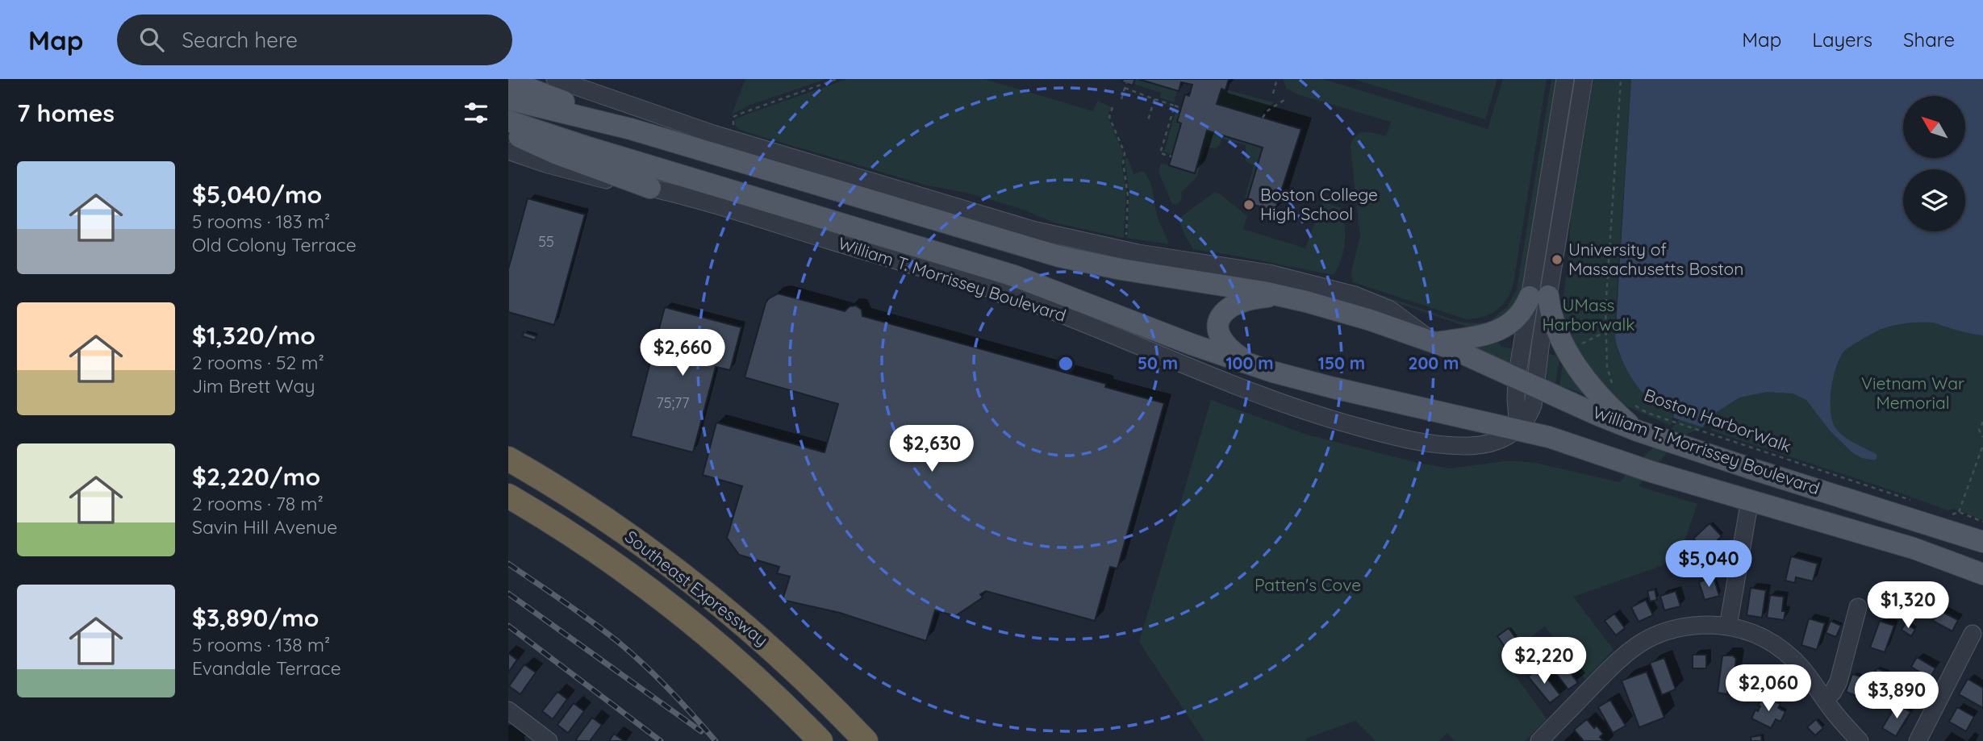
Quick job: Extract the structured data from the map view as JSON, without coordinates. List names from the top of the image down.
{
  "streets": {
    "highway": ["Southeast Expressway"],
    "main road": ["William T. Morrissey Boulevard"],
    "path": ["Boston HarborWalk"]
  },
  "crossings": [
    ["William T. Morrissey Boulevard", "Boston HarborWalk"]
  ],
  "parks": ["UMass Harborwalk", "Vietnam War Memorial", "Patten's Cove"],
  "places": ["Boston College High School", "University of Massachusetts Boston"],
  "house_numbers": ["55", "75;77"],
  "north": "top left",
  "page": {
    "header": "Map",
    "search": "Search here",
    "nav": ["Map", "Layers", "Share"],
    "heading": "7 homes",
    "list": [
      {
        "name": "$5,040/mo",
        "note": "5 rooms · 183 m² · Old Colony Terrace"
      },
      {
        "name": "$1,320/mo",
        "note": "2 rooms · 52 m² · Jim Brett Way"
      },
      {
        "name": "$2,220/mo",
        "note": "2 rooms · 78 m² · Savin Hill Avenue"
      },
      {
        "name": "$3,890/mo",
        "note": "5 rooms · 138 m² · Evandale Terrace"
      }
    ],
    "price": [
      "$2,660",
      "$2,630",
      "$5,040",
      "$1,320",
      "$2,220",
      "$2,060",
      "$3,890"
    ]
  },
  "rings": [
    "50 m",
    "100 m",
    "150 m",
    "200 m"
  ]
}
